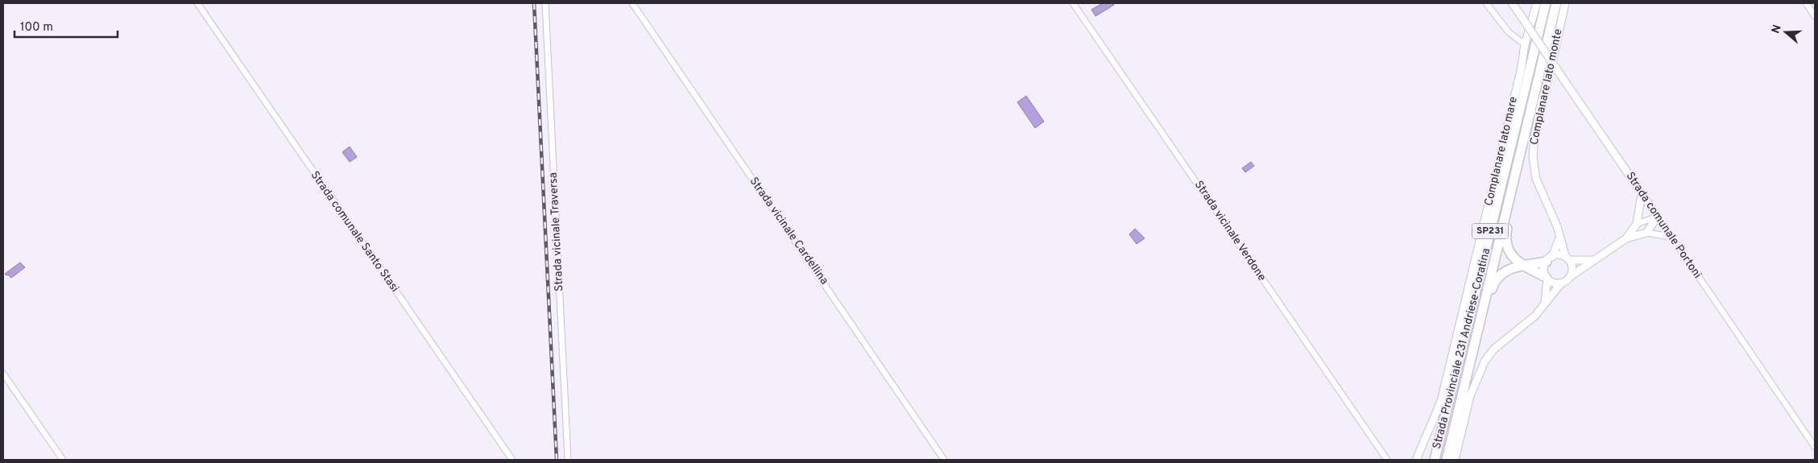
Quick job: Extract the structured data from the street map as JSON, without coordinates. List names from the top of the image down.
{
  "streets": {
    "highway": ["SP231", "Strada Provinciale 231 Andriese-Coratina"],
    "street": [
      "Complanare lato monte",
      "Complanare lato mare",
      "Strada comunale Portoni",
      "Strada vicinale Cardellina",
      "Strada vicinale Verdone",
      "Strada comunale Santo Stasi",
      "Strada vicinale Traversa"
    ]
  },
  "scale_bar": "100 m",
  "north": "left"
}
